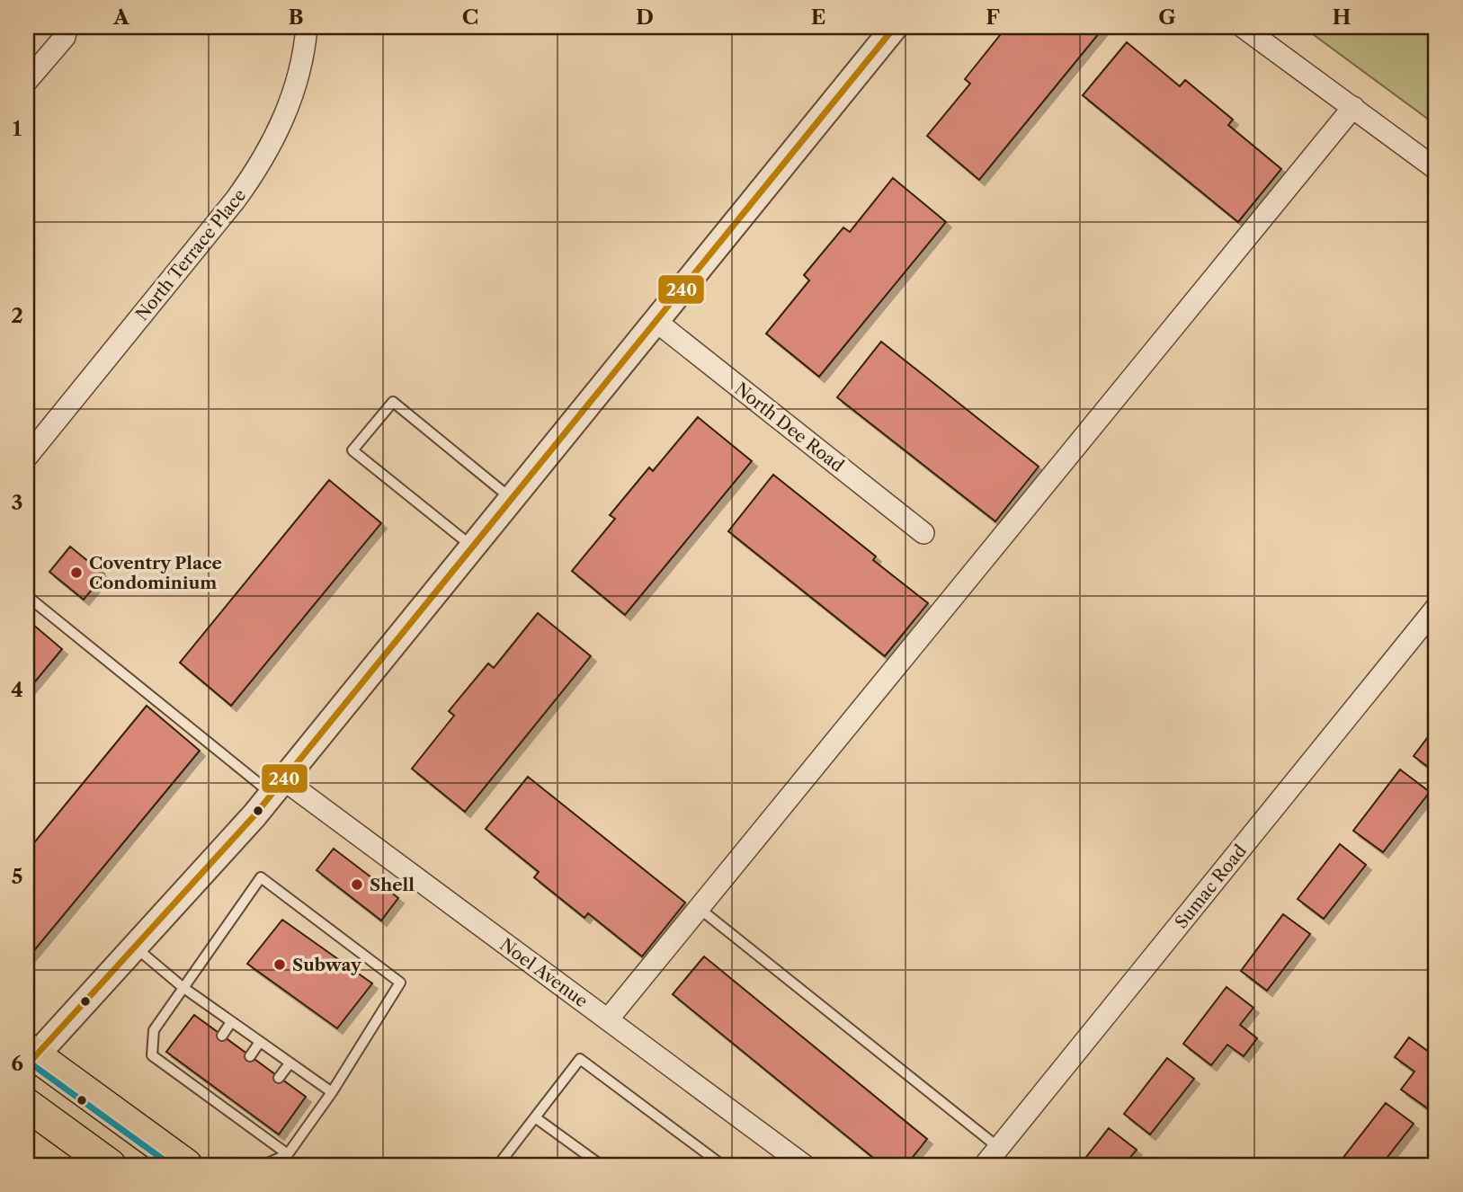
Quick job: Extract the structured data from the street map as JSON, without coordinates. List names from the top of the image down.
{
  "streets": {
    "street": [
      "North Terrace Place",
      "North Dee Road",
      "Sumac Road",
      "Noel Avenue"
    ]
  },
  "places": ["Coventry Place Condominium", "Shell", "Subway"],
  "lines": ["transit line 240"],
  "grid": {
    "columns": [
      "A",
      "B",
      "C",
      "D",
      "E",
      "F",
      "G",
      "H"
    ],
    "rows": [
      "1",
      "2",
      "3",
      "4",
      "5",
      "6"
    ]
  }
}
